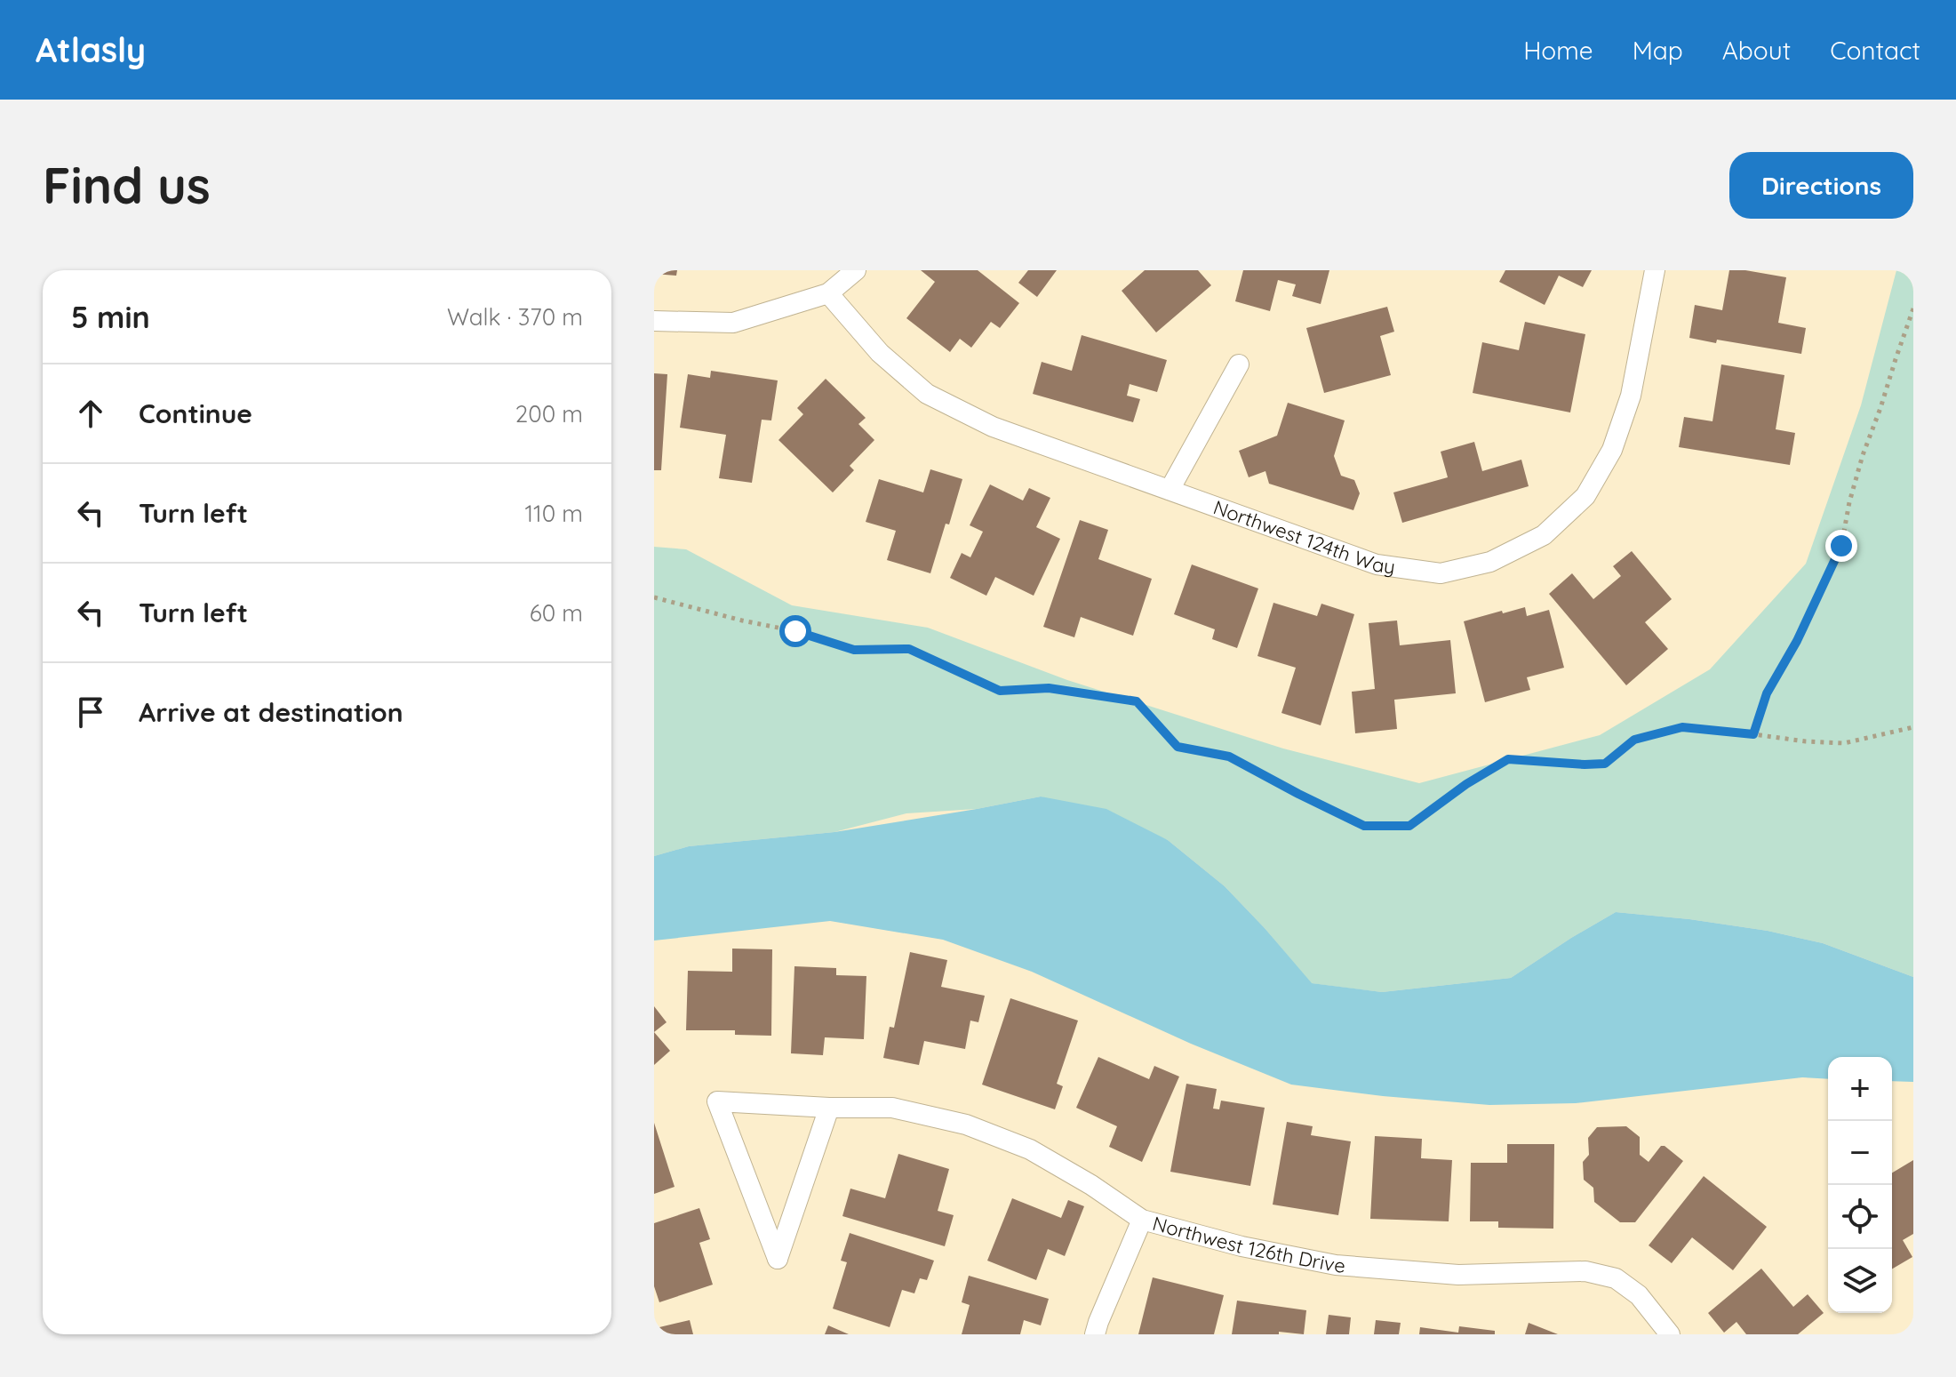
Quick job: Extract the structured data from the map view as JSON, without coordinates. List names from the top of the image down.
{
  "streets": {
    "street": ["Northwest 124th Way", "Northwest 126th Drive"]
  },
  "page": {
    "header": "Atlasly",
    "nav": [
      "Home",
      "Map",
      "About",
      "Contact"
    ],
    "buttons": "Directions",
    "title": "Find us",
    "heading": ["5 min", "Walk · 370 m"],
    "list": [
      ["Continue", "200 m"],
      ["Turn left", "110 m"],
      ["Turn left", "60 m"],
      "Arrive at destination"
    ],
    "map_buttons": ["+", "−"]
  }
}
